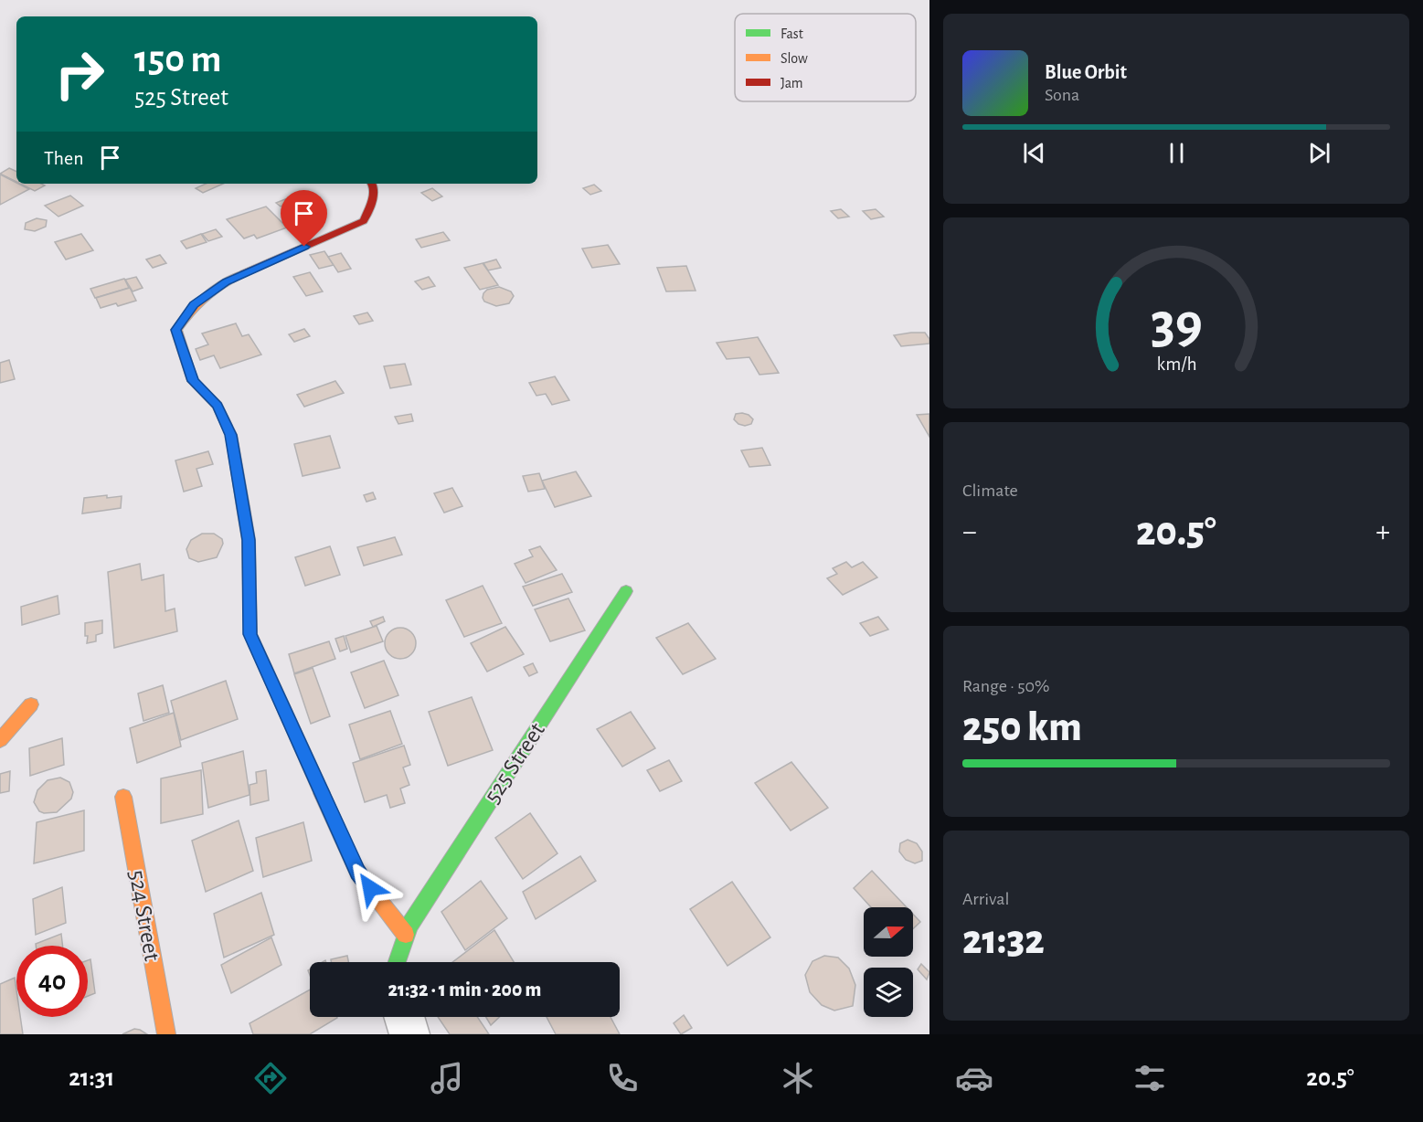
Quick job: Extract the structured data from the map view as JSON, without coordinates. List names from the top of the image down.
{
  "streets": {
    "street": ["525 Street", "524 Street"]
  },
  "legend": ["Fast", "Slow", "Jam"],
  "north": "right",
  "page": {
    "turn": ["150 m", "525 Street"],
    "song": ["Blue Orbit", "Sona"],
    "then": "Then",
    "tile": [
      "Climate",
      ["Range · 50%", "250 km"],
      ["Arrival", "21:32"]
    ],
    "heat": ["−", "20.5°", "+"],
    "limit": "40",
    "trip": "21:32 · 1 min · 200 m",
    "tabs": ["21:31", "20.5°"],
    "gauge": ["39", "km/h"]
  }
}
